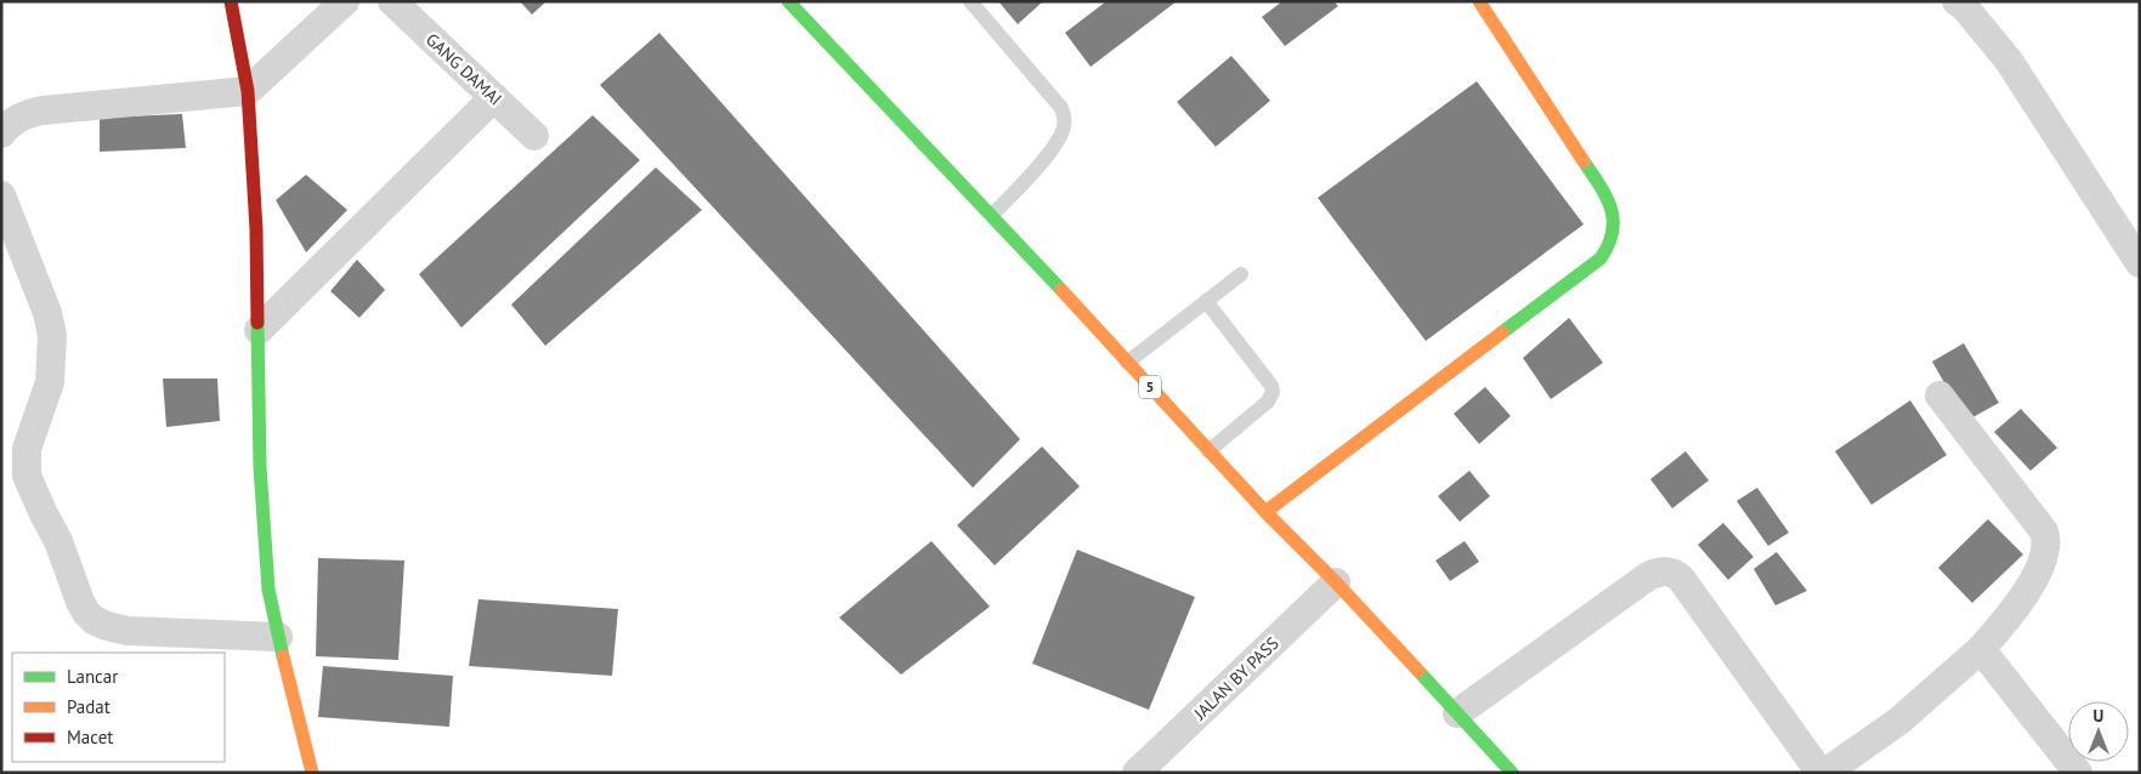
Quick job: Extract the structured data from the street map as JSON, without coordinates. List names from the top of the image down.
{
  "streets": {
    "main road": ["5"],
    "street": ["GANG DAMAI", "JALAN BY PASS"]
  },
  "crossings": [
    ["5", "JALAN BY PASS"]
  ],
  "legend": ["Lancar", "Padat", "Macet"],
  "north": "top"
}
